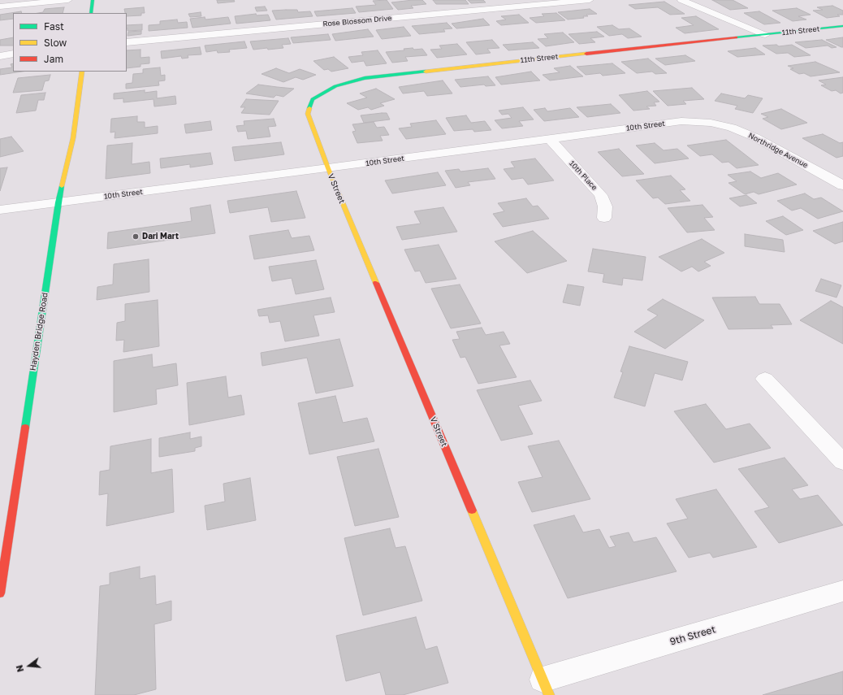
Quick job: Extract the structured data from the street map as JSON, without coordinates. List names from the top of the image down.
{
  "streets": {
    "street": [
      "Rose Blossom Drive",
      "11th Street",
      "10th Street",
      "Northridge Avenue",
      "10th Place",
      "V Street",
      "Hayden Bridge Road",
      "9th Street"
    ]
  },
  "crossings": [
    ["11th Street", "10th Street"],
    ["11th Street", "V Street"],
    ["10th Street", "Northridge Avenue"],
    ["10th Street", "10th Place"],
    ["10th Street", "V Street"],
    ["10th Street", "Hayden Bridge Road"],
    ["V Street", "9th Street"]
  ],
  "places": ["Dari Mart"],
  "legend": ["Fast", "Slow", "Jam"],
  "north": "left"
}
